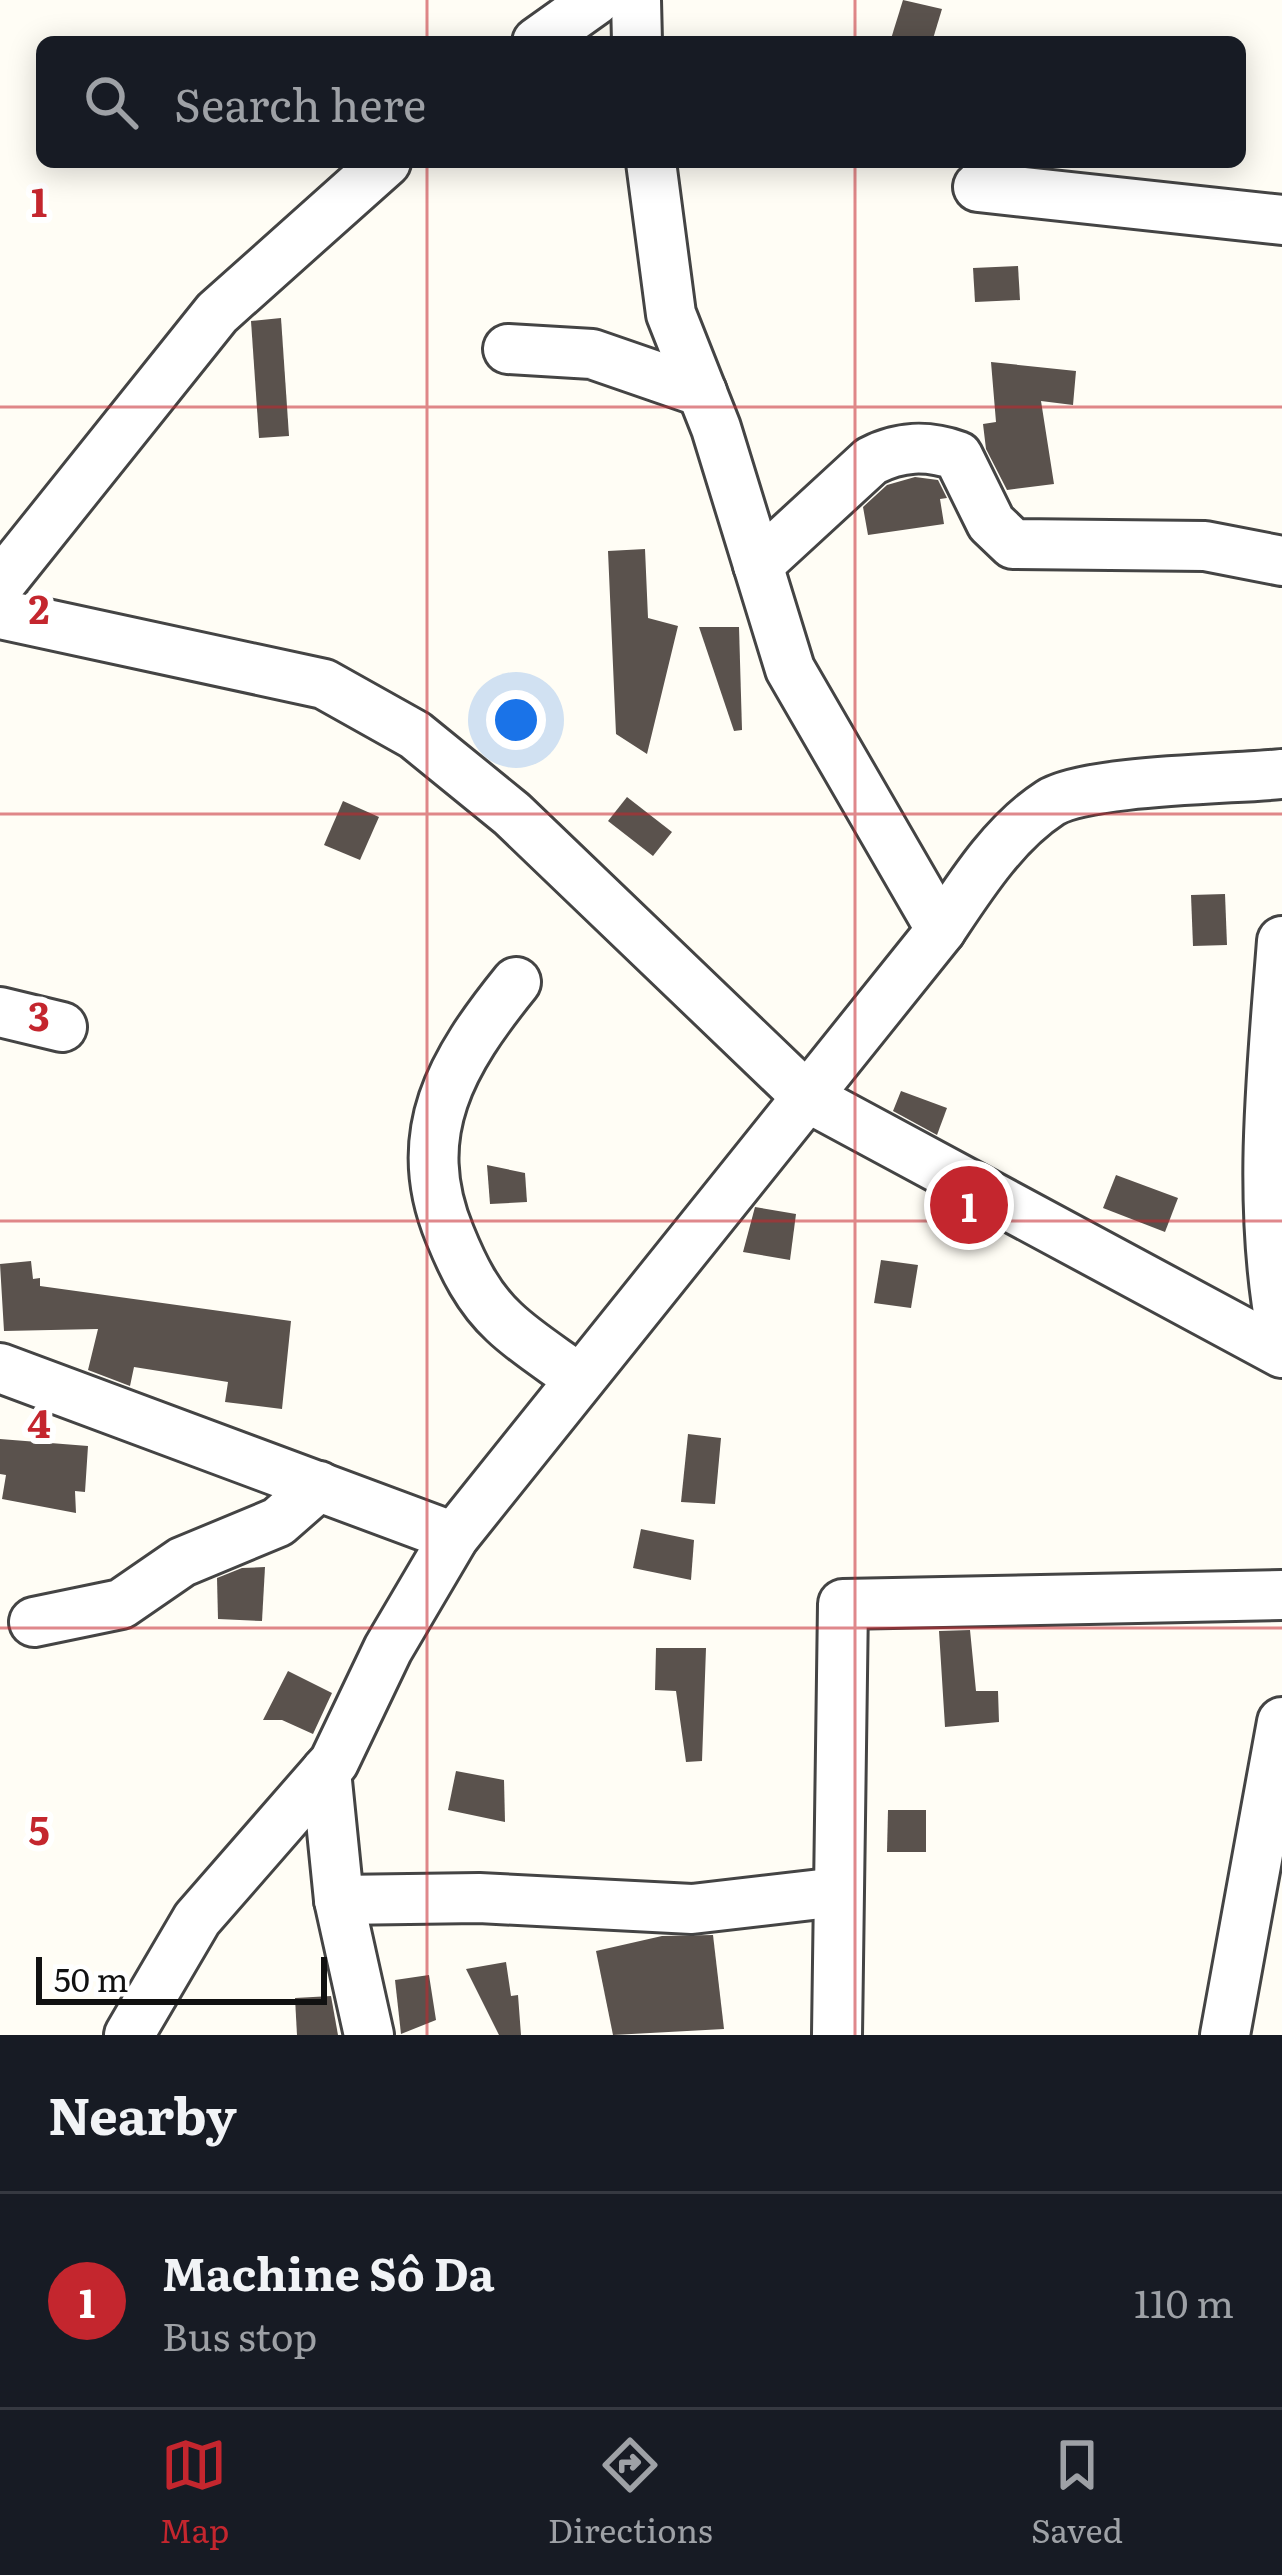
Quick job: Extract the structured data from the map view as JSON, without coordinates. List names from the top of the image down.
{
  "scale_bar": "50 m",
  "page": {
    "search": "Search here",
    "pins": "1",
    "scale": "50 m",
    "heading": "Nearby",
    "list": [
      {
        "mark": "1",
        "name": "Machine Sô Da",
        "note": "Bus stop",
        "value": "110 m"
      }
    ],
    "nav": ["Map", "Directions", "Saved"]
  },
  "grid": {
    "rows": [
      "1",
      "2",
      "3",
      "4",
      "5"
    ]
  }
}
